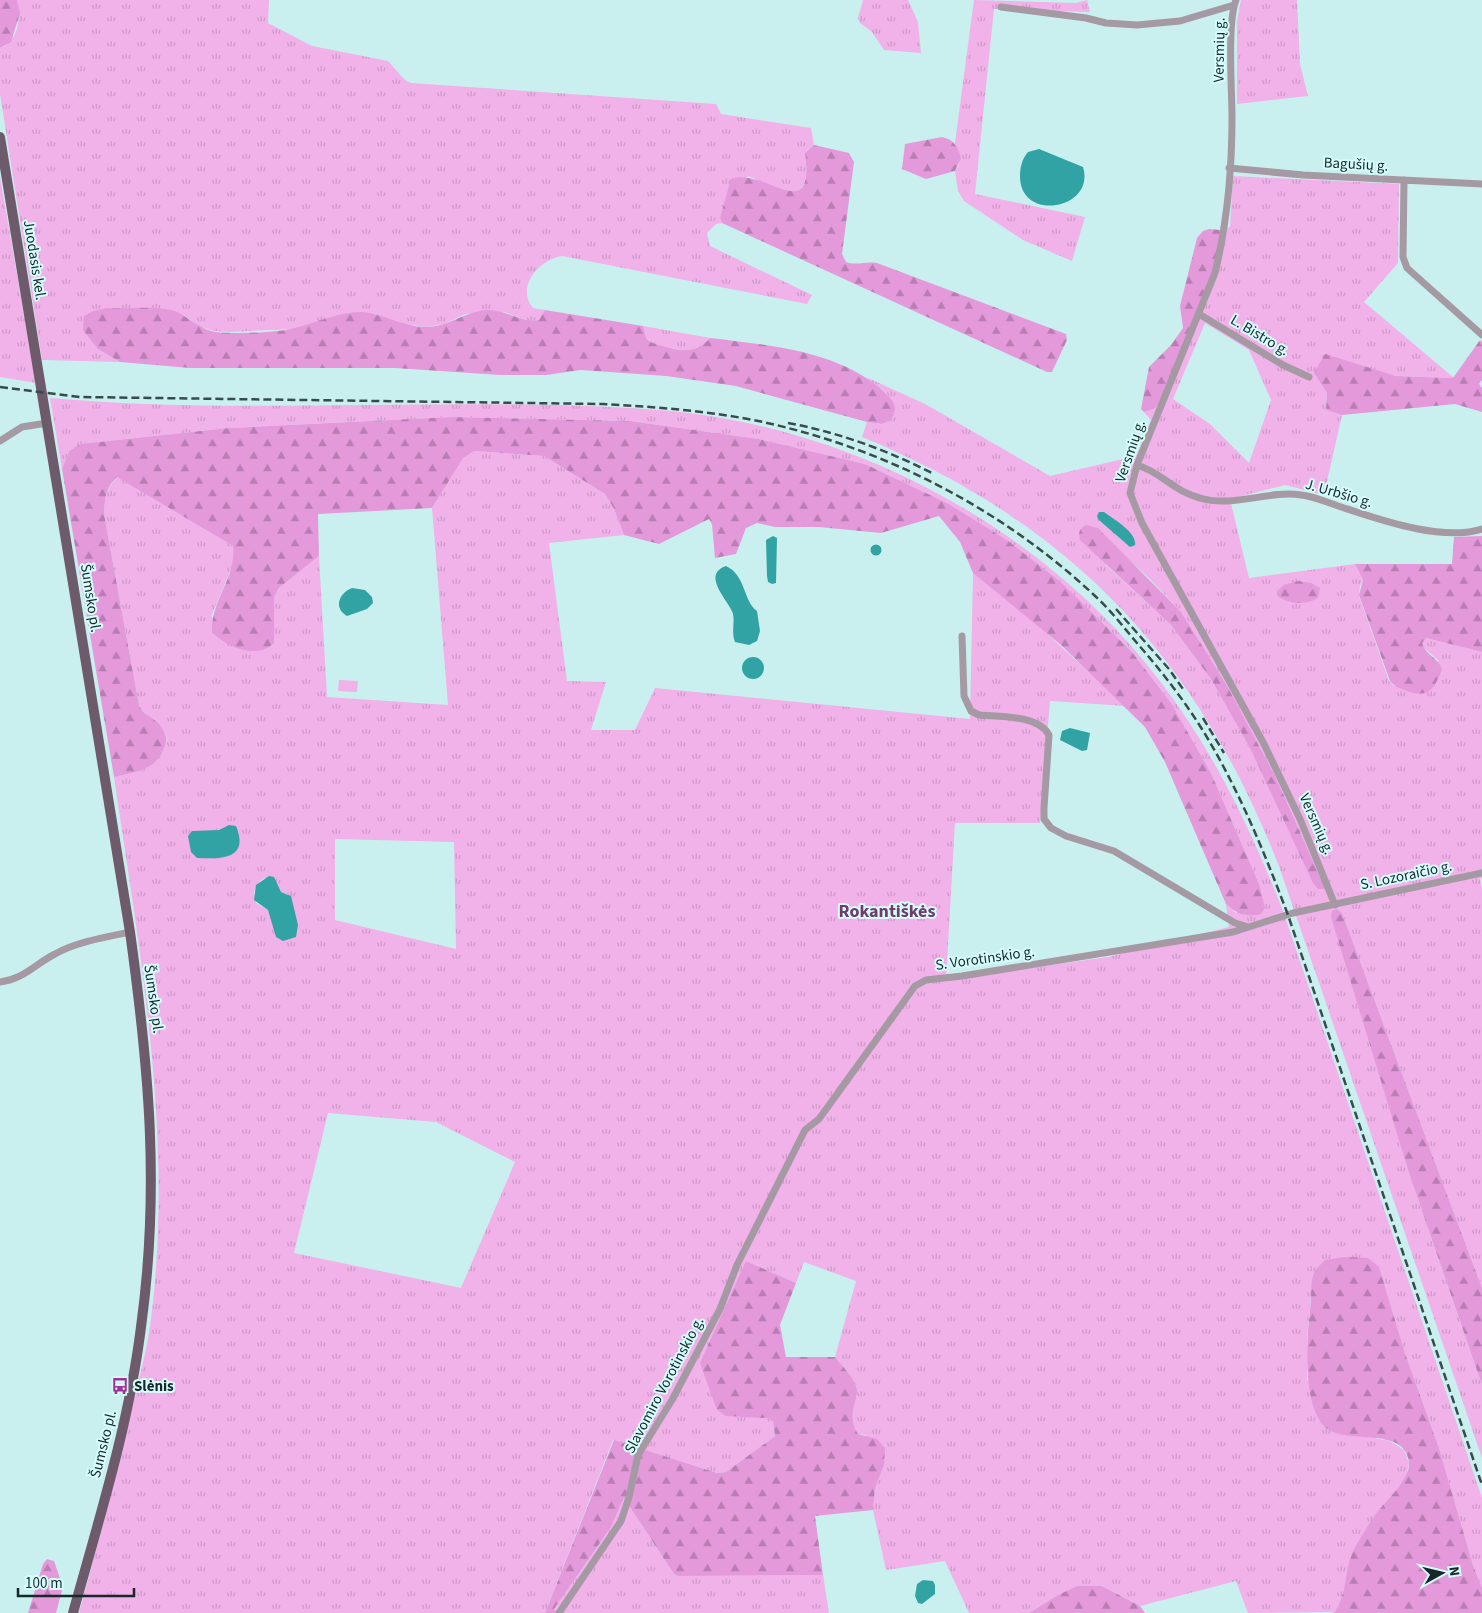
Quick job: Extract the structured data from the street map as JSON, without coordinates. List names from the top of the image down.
{
  "streets": {
    "main road": ["Juodasis kel.", "Šumsko pl."],
    "street": [
      "Versmių g.",
      "Bagušių g.",
      "L. Bistro g.",
      "J. Urbšio g.",
      "S. Lozoraičio g.",
      "S. Vorotinskio g.",
      "Slavomiro Vorotinskio g."
    ]
  },
  "crossings": [
    ["Versmių g.", "Bagušių g."],
    ["Versmių g.", "L. Bistro g."],
    ["Versmių g.", "J. Urbšio g."],
    ["Versmių g.", "S. Lozoraičio g."],
    ["Versmių g.", "S. Vorotinskio g."],
    ["Juodasis kel.", "Šumsko pl."],
    ["S. Lozoraičio g.", "S. Vorotinskio g."],
    ["S. Vorotinskio g.", "Slavomiro Vorotinskio g."]
  ],
  "districts": ["Rokantiškės"],
  "places": {
    "bus stop": ["Slėnis"]
  },
  "scale_bar": "100 m",
  "north": "right"
}
